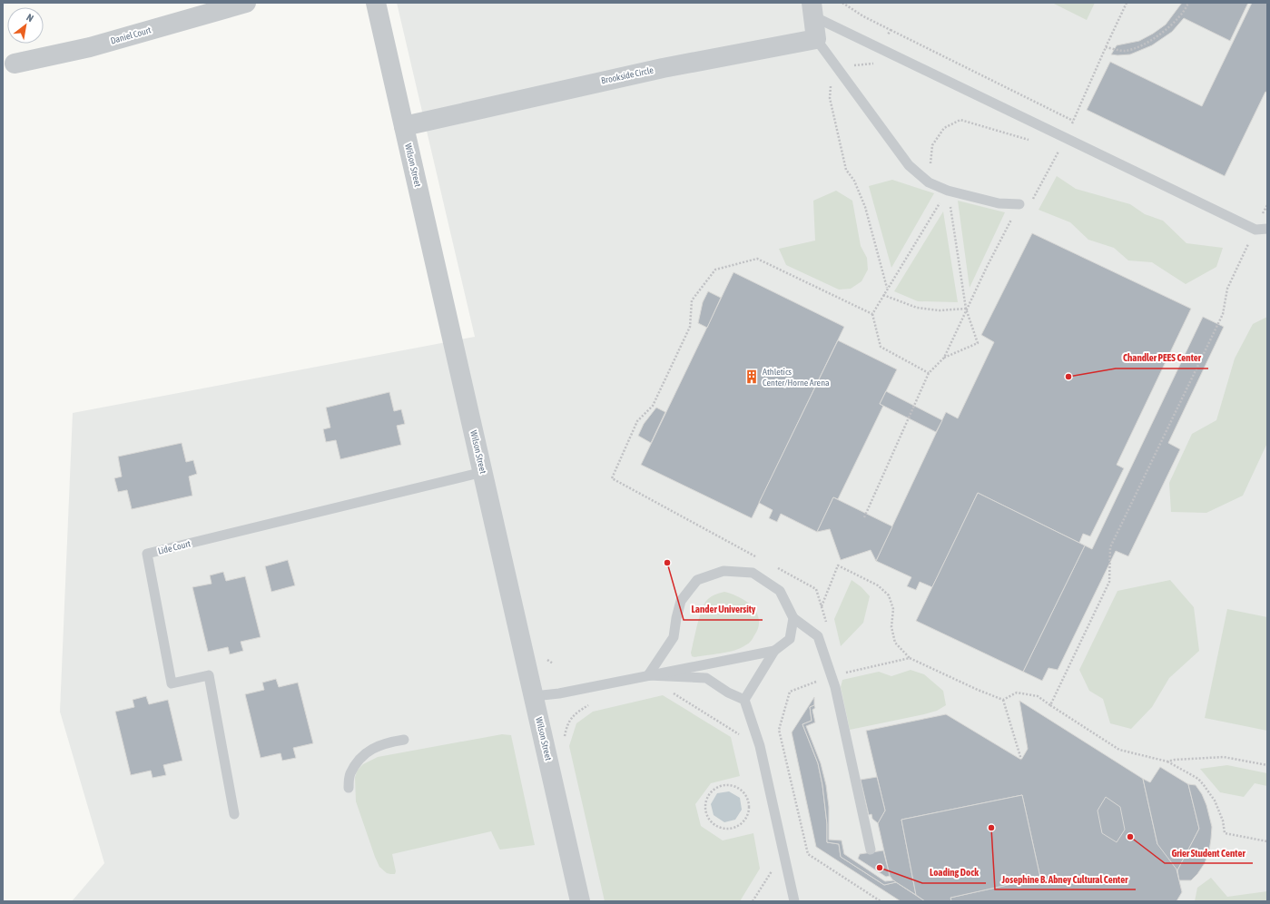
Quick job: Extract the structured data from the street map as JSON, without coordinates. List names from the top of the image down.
{
  "streets": {
    "street": ["Daniel Court", "Brookside Circle", "Wilson Street"],
    "lane": ["Lide Court"]
  },
  "crossings": [
    ["Brookside Circle", "Wilson Street"],
    ["Wilson Street", "Lide Court"]
  ],
  "places": {
    "building": ["Athletics Center/Horne Arena"],
    "other": [
      "Chandler PEES Center",
      "Lander University",
      "Josephine B. Abney Cultural Center",
      "Grier Student Center",
      "Loading Dock"
    ]
  },
  "north": "top right"
}
